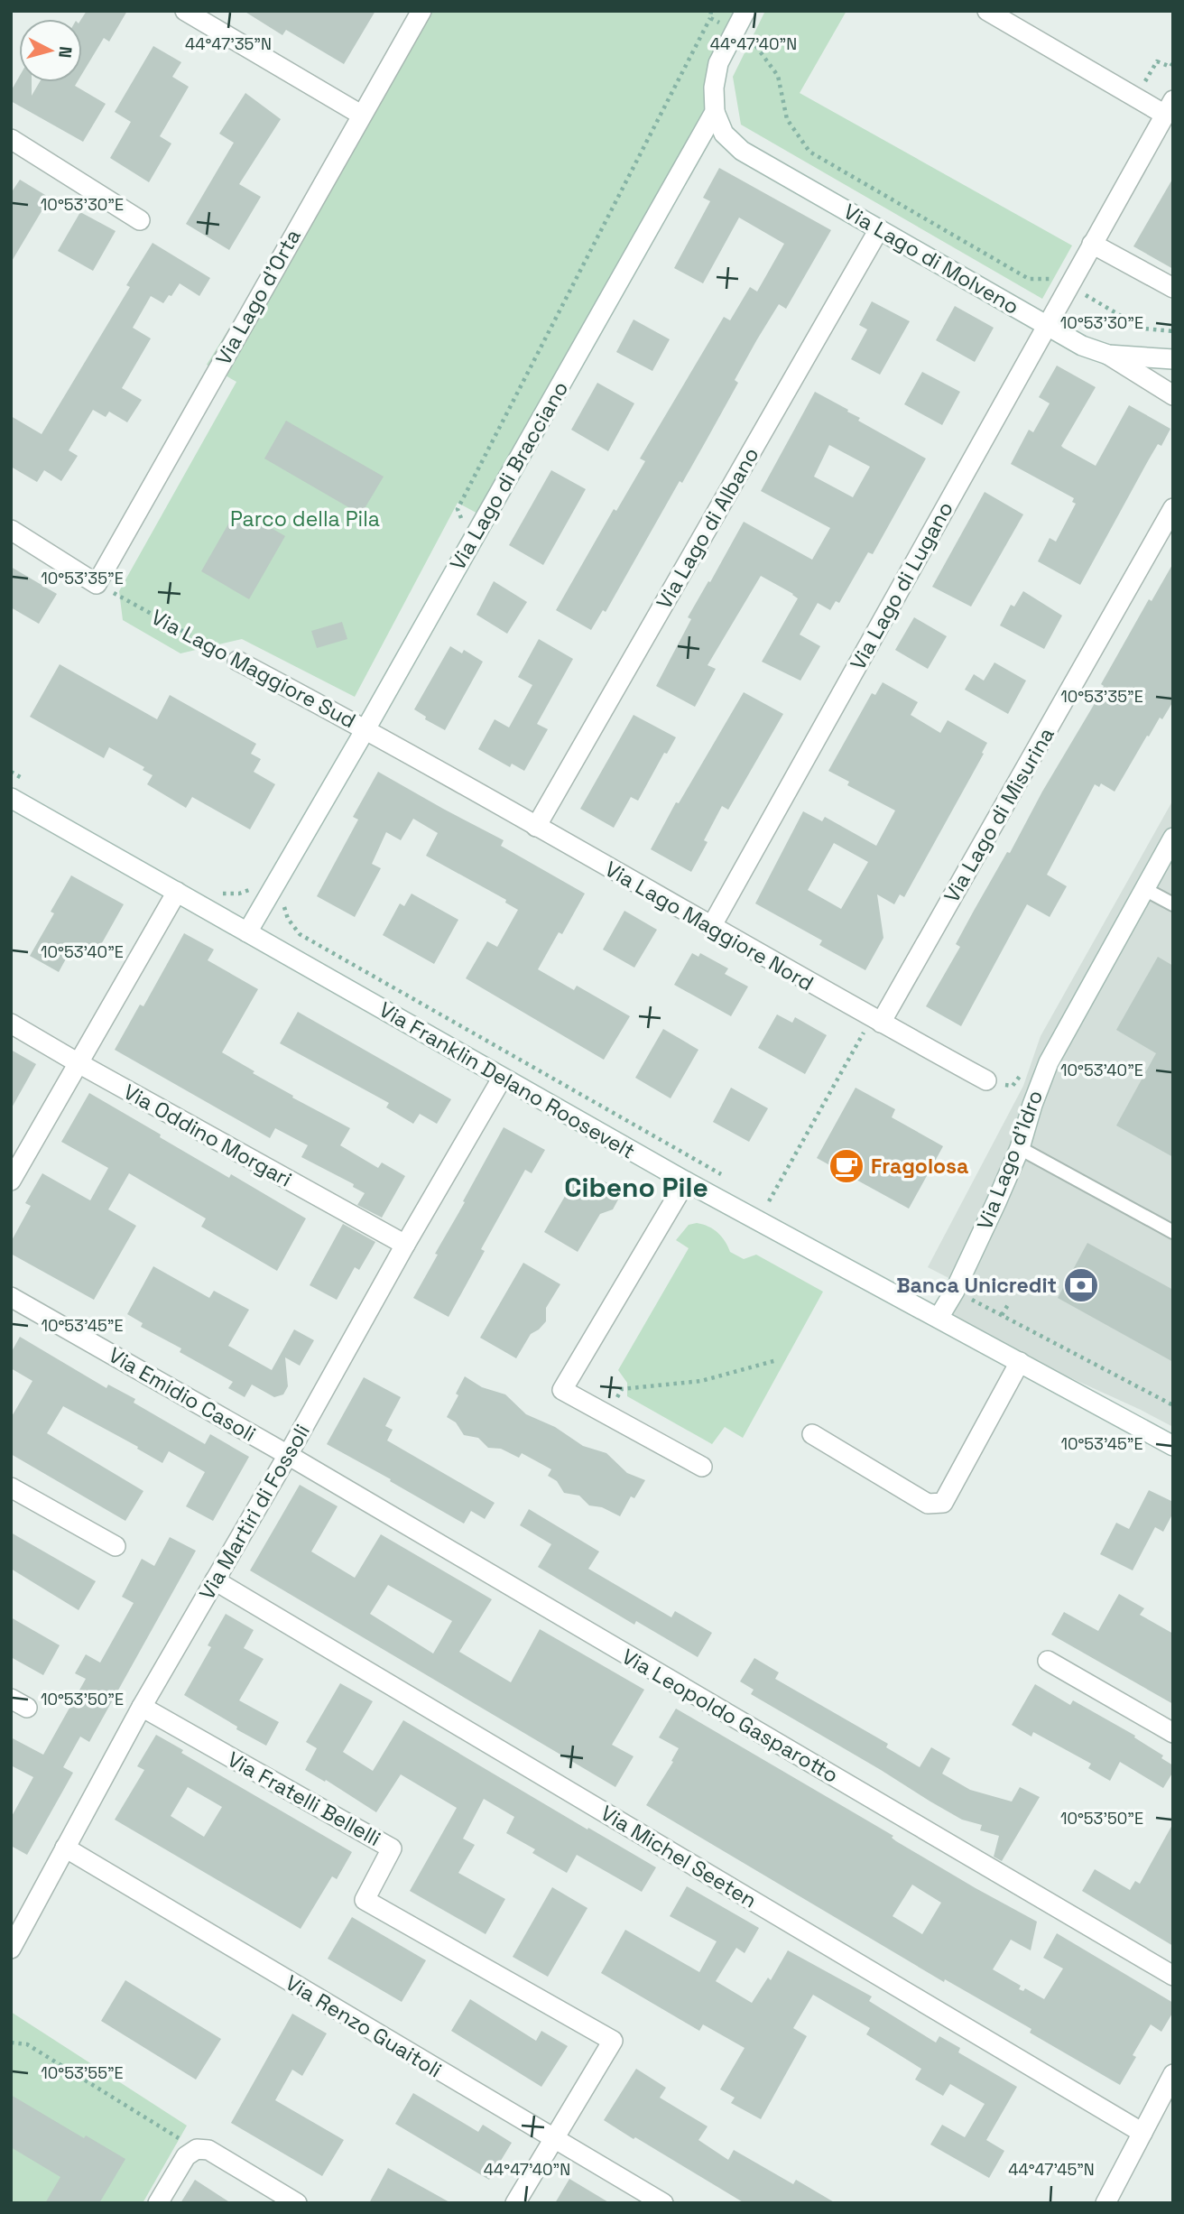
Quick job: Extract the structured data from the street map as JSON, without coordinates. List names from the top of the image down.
{
  "streets": {
    "street": [
      "Via Lago di Molveno",
      "Via Lago d'Orta",
      "Via Lago di Bracciano",
      "Via Lago di Albano",
      "Via Lago di Lugano",
      "Via Lago Maggiore Sud",
      "Via Lago di Misurina",
      "Via Lago Maggiore Nord",
      "Via Franklin Delano Roosevelt",
      "Via Oddino Morgari",
      "Via Lago d'Idro",
      "Via Emidio Casoli",
      "Via Martiri di Fossoli",
      "Via Leopoldo Gasparotto",
      "Via Fratelli Bellelli",
      "Via Michel Seeten",
      "Via Renzo Guaitoli"
    ]
  },
  "crossings": [
    ["Via Lago di Molveno", "Via Lago di Bracciano"],
    ["Via Lago di Molveno", "Via Lago di Albano"],
    ["Via Lago di Molveno", "Via Lago di Lugano"],
    ["Via Lago d'Orta", "Via Lago Maggiore Sud"],
    ["Via Lago di Bracciano", "Via Lago Maggiore Sud"],
    ["Via Lago di Bracciano", "Via Lago Maggiore Nord"],
    ["Via Lago di Bracciano", "Via Franklin Delano Roosevelt"],
    ["Via Lago di Albano", "Via Lago Maggiore Nord"],
    ["Via Lago di Lugano", "Via Lago Maggiore Nord"],
    ["Via Lago Maggiore Sud", "Via Lago Maggiore Nord"],
    ["Via Lago di Misurina", "Via Lago Maggiore Nord"],
    ["Via Franklin Delano Roosevelt", "Via Lago d'Idro"],
    ["Via Franklin Delano Roosevelt", "Via Martiri di Fossoli"],
    ["Via Oddino Morgari", "Via Martiri di Fossoli"],
    ["Via Emidio Casoli", "Via Martiri di Fossoli"],
    ["Via Emidio Casoli", "Via Leopoldo Gasparotto"],
    ["Via Martiri di Fossoli", "Via Leopoldo Gasparotto"],
    ["Via Martiri di Fossoli", "Via Fratelli Bellelli"],
    ["Via Martiri di Fossoli", "Via Michel Seeten"],
    ["Via Martiri di Fossoli", "Via Renzo Guaitoli"],
    ["Via Fratelli Bellelli", "Via Renzo Guaitoli"]
  ],
  "districts": ["Cibeno Pile"],
  "parks": ["Parco della Pila"],
  "places": {
    "cafe": ["Fragolosa"],
    "bank": ["Banca Unicredit"]
  },
  "north": "right",
  "coordinates": [
    "44°47'35\"N",
    "44°47'40\"N",
    "10°53'30\"E",
    "10°53'35\"E",
    "10°53'40\"E",
    "10°53'45\"E",
    "10°53'50\"E",
    "10°53'55\"E",
    "44°47'45\"N"
  ]
}
